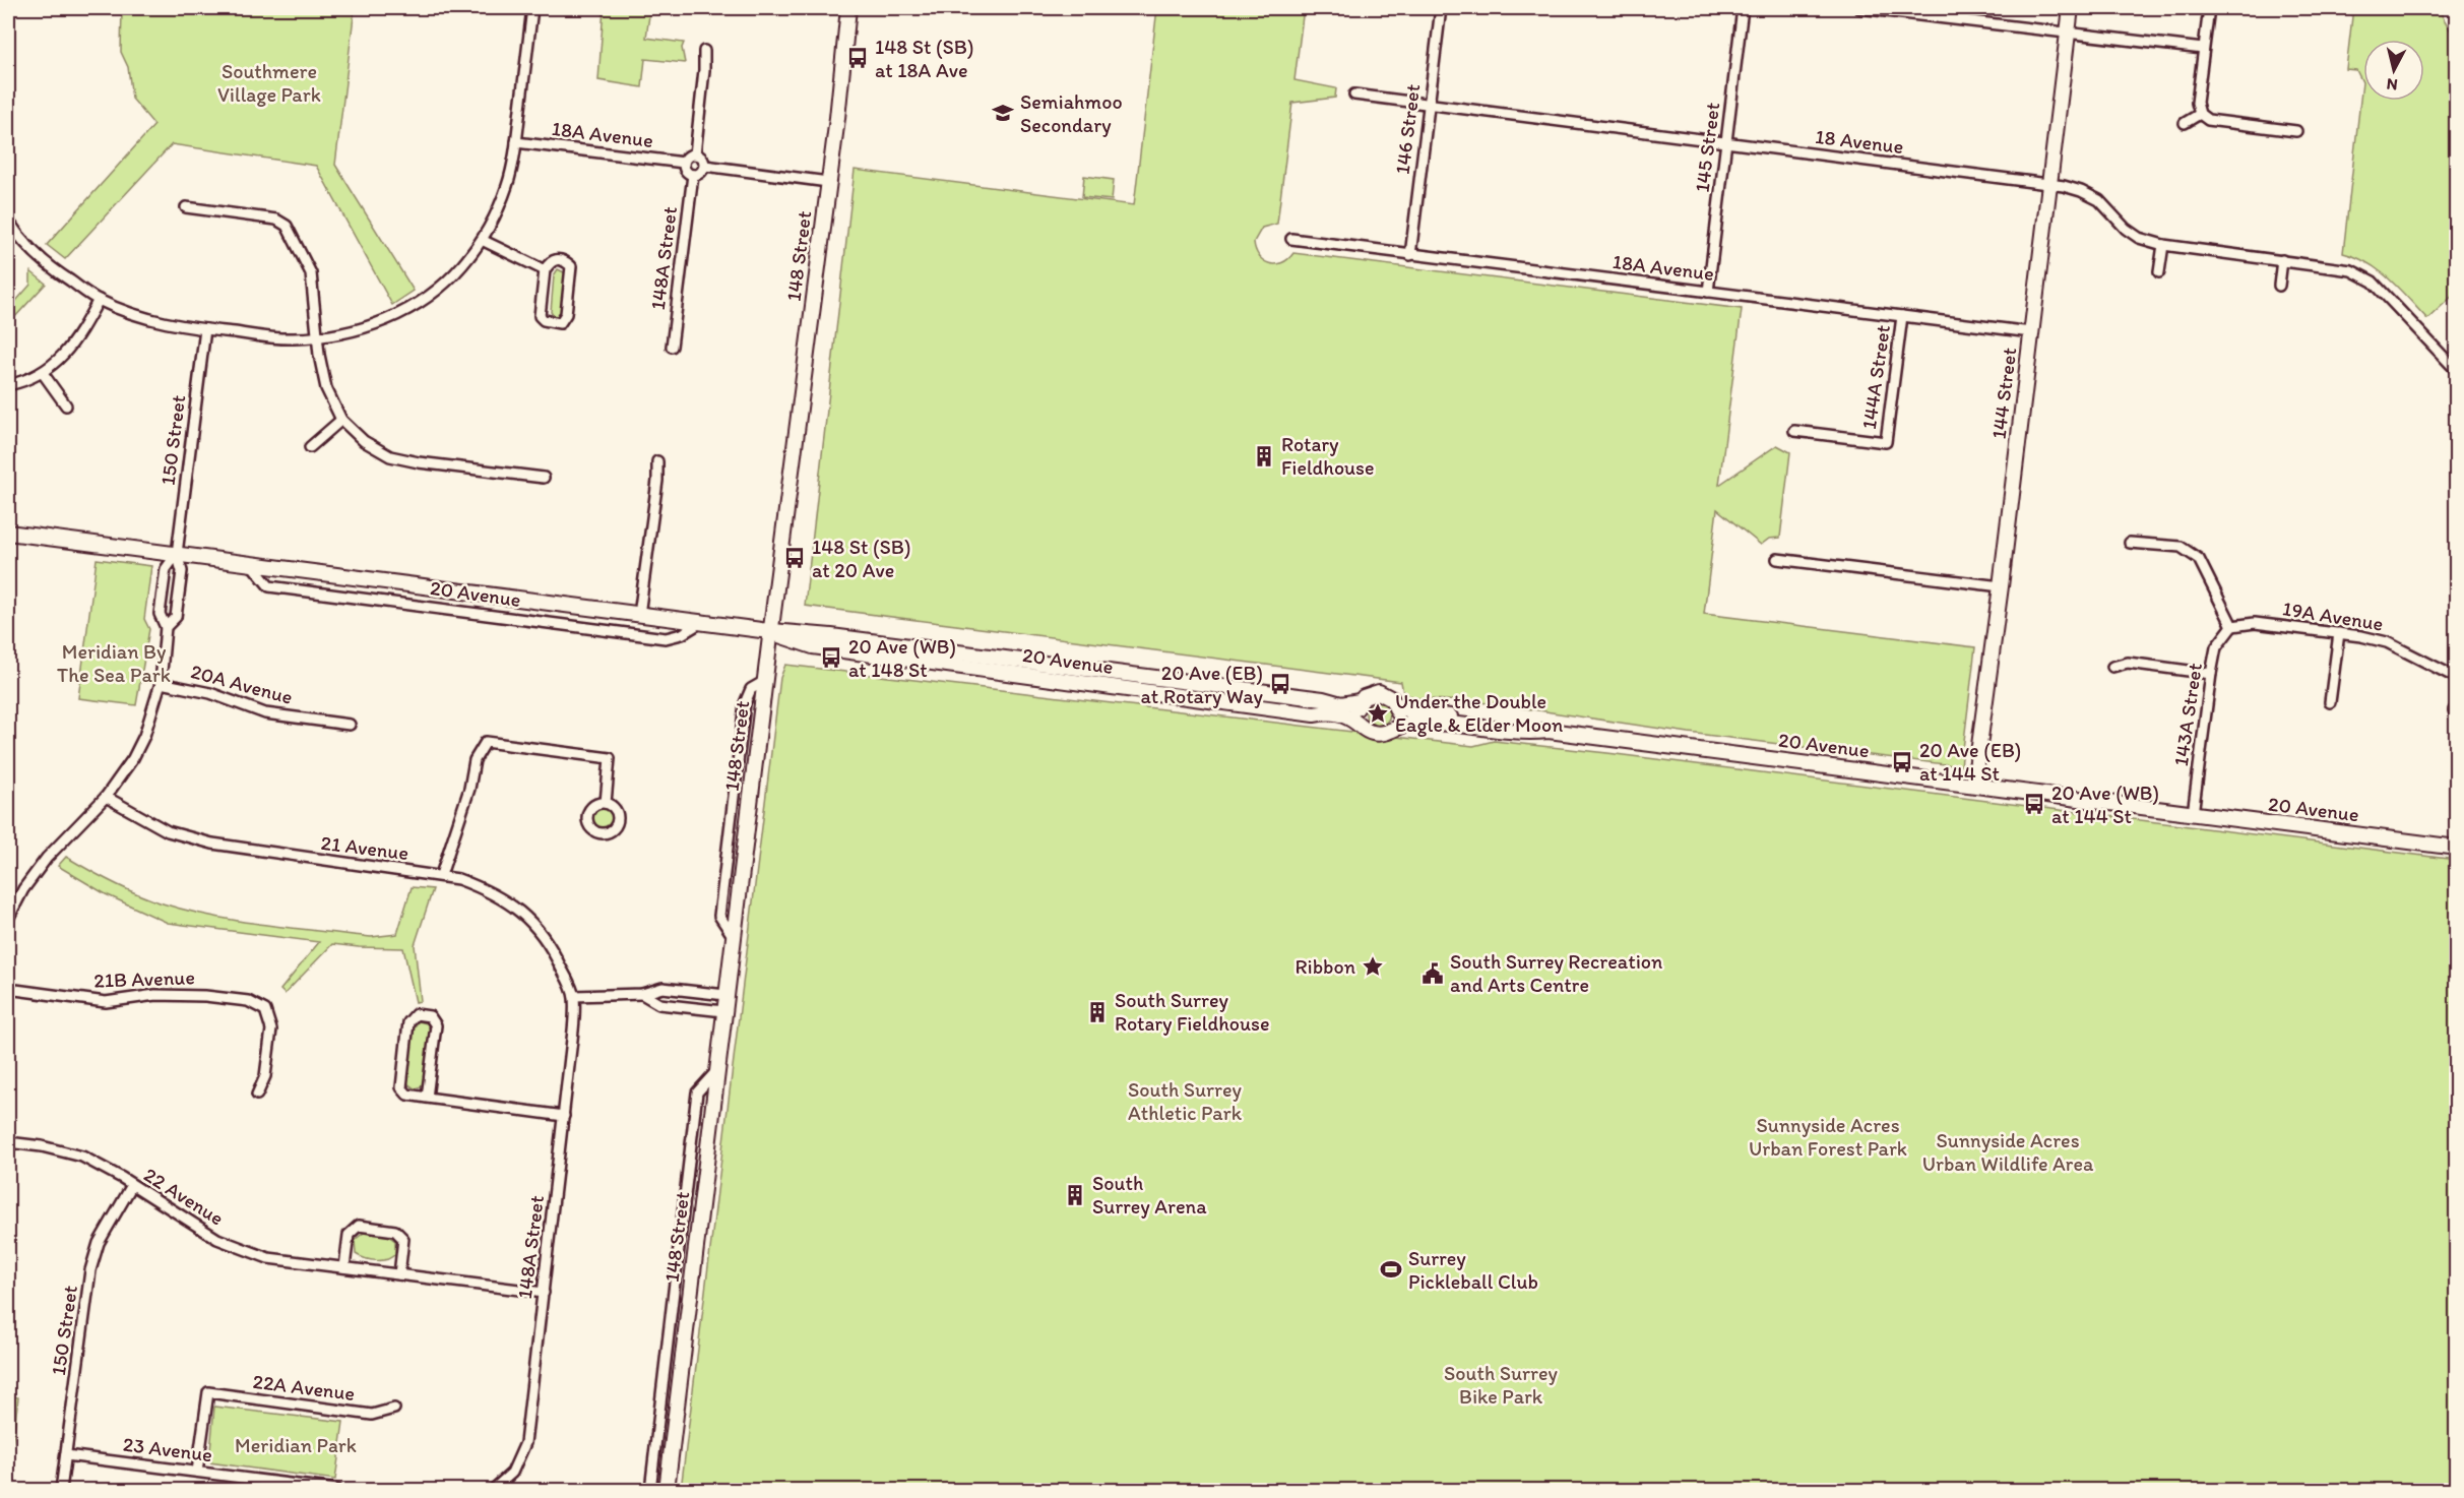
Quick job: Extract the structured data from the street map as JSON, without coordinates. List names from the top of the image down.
{
  "streets": {
    "street": [
      "146 Street",
      "18A Avenue",
      "18 Avenue",
      "145 Street",
      "148 Street",
      "148A Street",
      "144A Street",
      "144 Street",
      "150 Street",
      "20 Avenue",
      "19A Avenue",
      "20A Avenue",
      "143A Street",
      "21 Avenue",
      "21B Avenue",
      "22 Avenue",
      "22A Avenue",
      "23 Avenue"
    ]
  },
  "crossings": [
    ["146 Street", "18A Avenue"],
    ["146 Street", "18 Avenue"],
    ["18A Avenue", "145 Street"],
    ["18A Avenue", "148A Street"],
    ["18A Avenue", "144A Street"],
    ["18A Avenue", "144 Street"],
    ["18 Avenue", "145 Street"],
    ["18 Avenue", "144 Street"],
    ["148 Street", "20 Avenue"],
    ["148A Street", "21 Avenue"],
    ["148A Street", "22 Avenue"],
    ["144 Street", "20 Avenue"],
    ["150 Street", "20 Avenue"],
    ["150 Street", "20A Avenue"],
    ["150 Street", "21 Avenue"],
    ["150 Street", "22 Avenue"],
    ["150 Street", "23 Avenue"],
    ["20 Avenue", "143A Street"],
    ["19A Avenue", "143A Street"],
    ["22A Avenue", "23 Avenue"]
  ],
  "parks": [
    "Southmere Village Park",
    "Meridian By The Sea Park",
    "South Surrey Athletic Park",
    "Sunnyside Acres Urban Forest Park",
    "Sunnyside Acres Urban Wildlife Area",
    "South Surrey Bike Park",
    "Meridian Park"
  ],
  "places": {
    "bus stop": [
      "148 St (SB) at 18A Ave",
      "148 St (SB) at 20 Ave",
      "20 Ave (WB) at 148 St",
      "20 Ave (EB) at Rotary Way",
      "20 Ave (EB) at 144 St",
      "20 Ave (WB) at 144 St"
    ],
    "school or university": ["Semiahmoo Secondary"],
    "building": ["Rotary Fieldhouse", "South Surrey Rotary Fieldhouse", "South Surrey Arena"],
    "place": ["Under the Double Eagle & Elder Moon", "Ribbon"],
    "public building": ["South Surrey Recreation and Arts Centre"],
    "sports": ["Surrey Pickleball Club"]
  },
  "north": "bottom"
}
